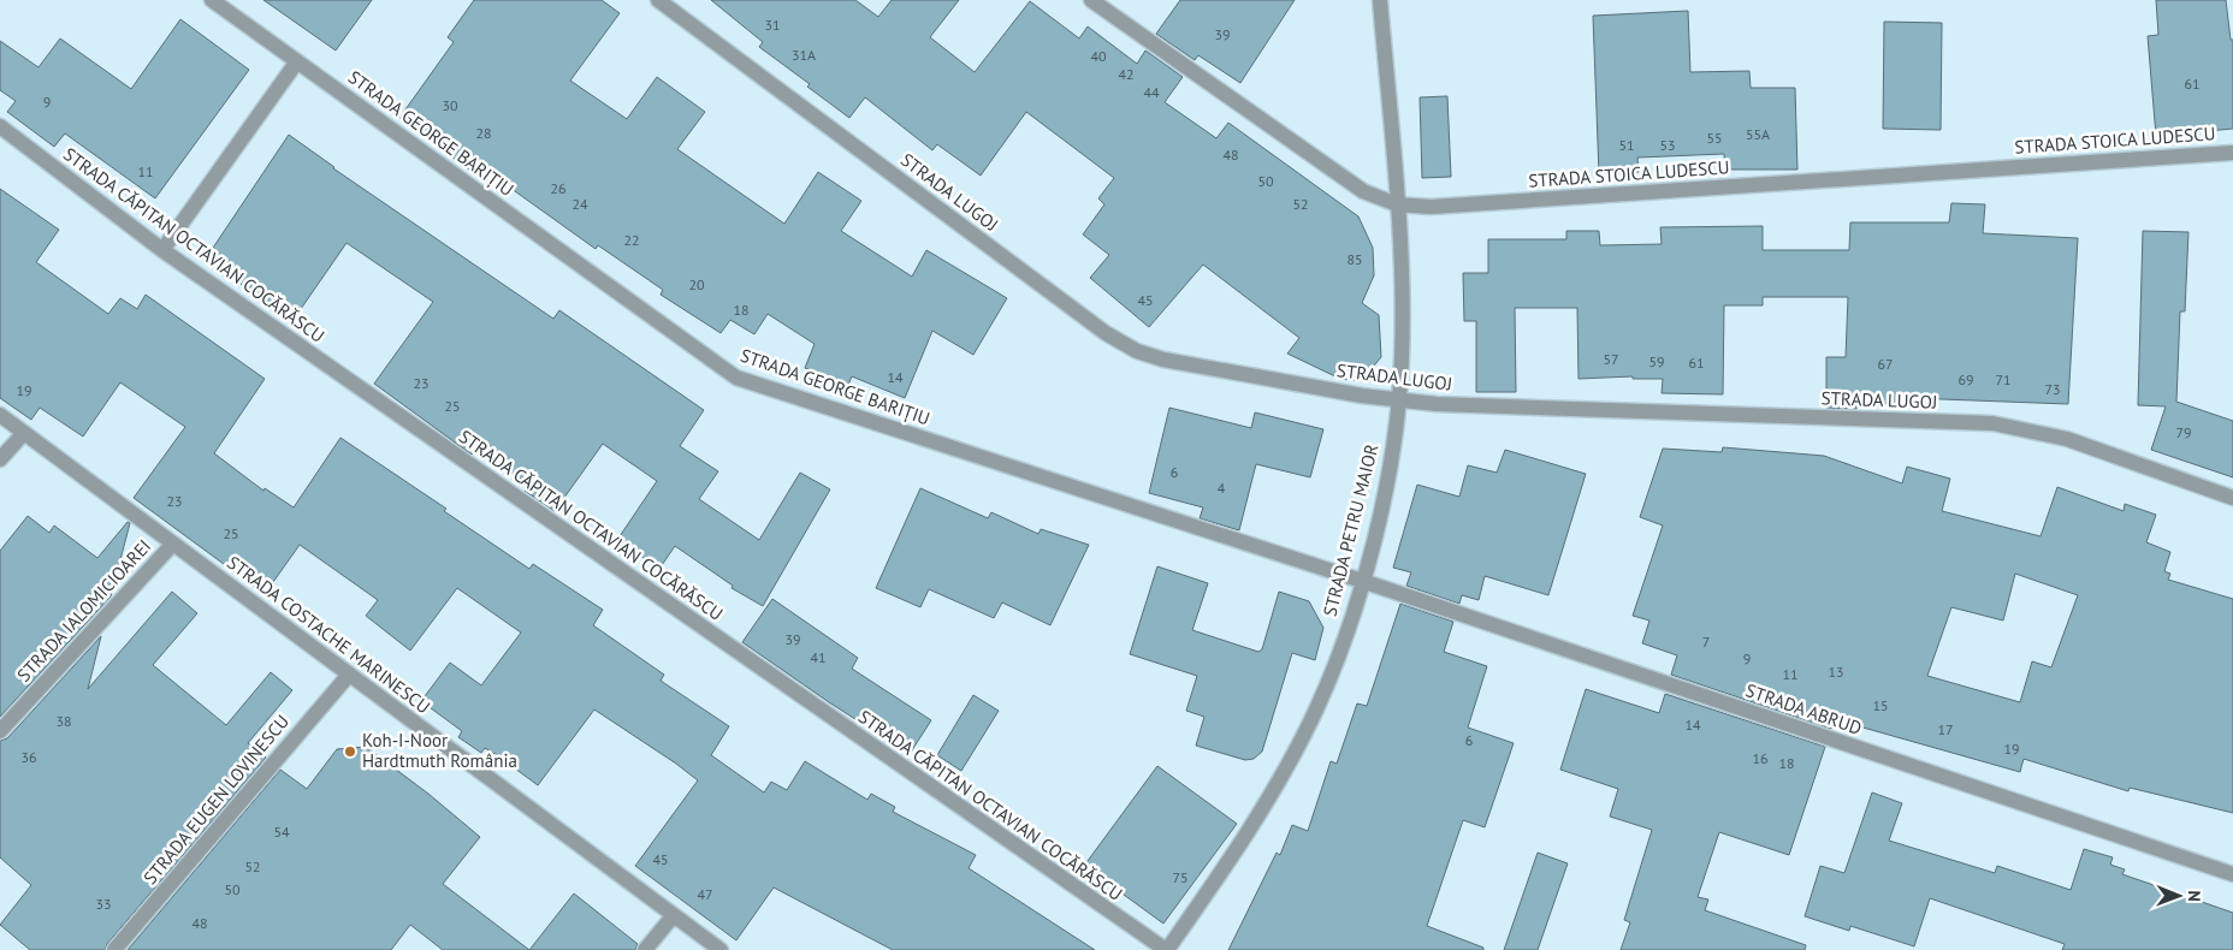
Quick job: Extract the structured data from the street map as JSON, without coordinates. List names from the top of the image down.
{
  "streets": {
    "street": [
      "STRADA GEORGE BARIȚIU",
      "STRADA STOICA LUDESCU",
      "STRADA LUGOJ",
      "STRADA CĂPITAN OCTAVIAN COCĂRĂSCU",
      "STRADA PETRU MAIOR",
      "STRADA IALOMICIOAREI",
      "STRADA COSTACHE MARINESCU",
      "STRADA ABRUD",
      "STRADA EUGEN LOVINESCU"
    ]
  },
  "crossings": [
    ["STRADA GEORGE BARIȚIU", "STRADA PETRU MAIOR"],
    ["STRADA GEORGE BARIȚIU", "STRADA ABRUD"],
    ["STRADA STOICA LUDESCU", "STRADA PETRU MAIOR"],
    ["STRADA LUGOJ", "STRADA PETRU MAIOR"],
    ["STRADA CĂPITAN OCTAVIAN COCĂRĂSCU", "STRADA PETRU MAIOR"],
    ["STRADA PETRU MAIOR", "STRADA ABRUD"],
    ["STRADA IALOMICIOAREI", "STRADA COSTACHE MARINESCU"],
    ["STRADA COSTACHE MARINESCU", "STRADA EUGEN LOVINESCU"]
  ],
  "places": ["Koh-I-Noor Hardtmuth România"],
  "house_numbers": [
    "31",
    "39",
    "31A",
    "40",
    "42",
    "61",
    "44",
    "9",
    "30",
    "28",
    "55A",
    "55",
    "51",
    "53",
    "48",
    "11",
    "50",
    "26",
    "24",
    "52",
    "22",
    "85",
    "20",
    "45",
    "18",
    "57",
    "59",
    "61",
    "67",
    "14",
    "69",
    "71",
    "23",
    "73",
    "19",
    "25",
    "79",
    "6",
    "4",
    "23",
    "25",
    "39",
    "7",
    "41",
    "9",
    "13",
    "11",
    "15",
    "38",
    "14",
    "17",
    "6",
    "19",
    "36",
    "16",
    "18",
    "54",
    "45",
    "52",
    "75",
    "50",
    "47",
    "33",
    "48"
  ],
  "north": "right"
}
